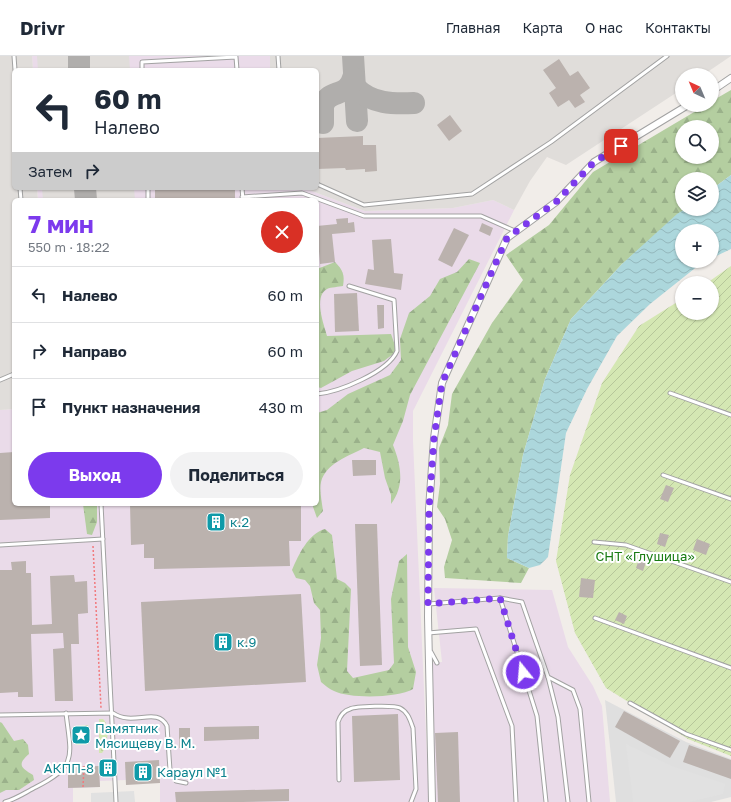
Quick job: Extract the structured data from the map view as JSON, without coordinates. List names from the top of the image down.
{
  "parks": ["СНТ «Глушица»"],
  "places": {
    "building": [
      "к.2",
      "к.9",
      "АКПП-8",
      "Караул №1"
    ],
    "place": ["Памятник Мясищеву В. М."]
  },
  "north": "top left",
  "page": {
    "header": "Drivr",
    "nav": [
      "Главная",
      "Карта",
      "О нас",
      "Контакты"
    ],
    "map_buttons": ["+", "−"],
    "turn": ["60 m", "Налево"],
    "then": "Затем",
    "heading": ["7 мин", "550 m · 18:22"],
    "list": [
      {
        "name": "Налево",
        "value": "60 m"
      },
      {
        "name": "Направо",
        "value": "60 m"
      },
      {
        "name": "Пункт назначения",
        "value": "430 m"
      }
    ],
    "buttons": ["Выход", "Поделиться"]
  }
}
